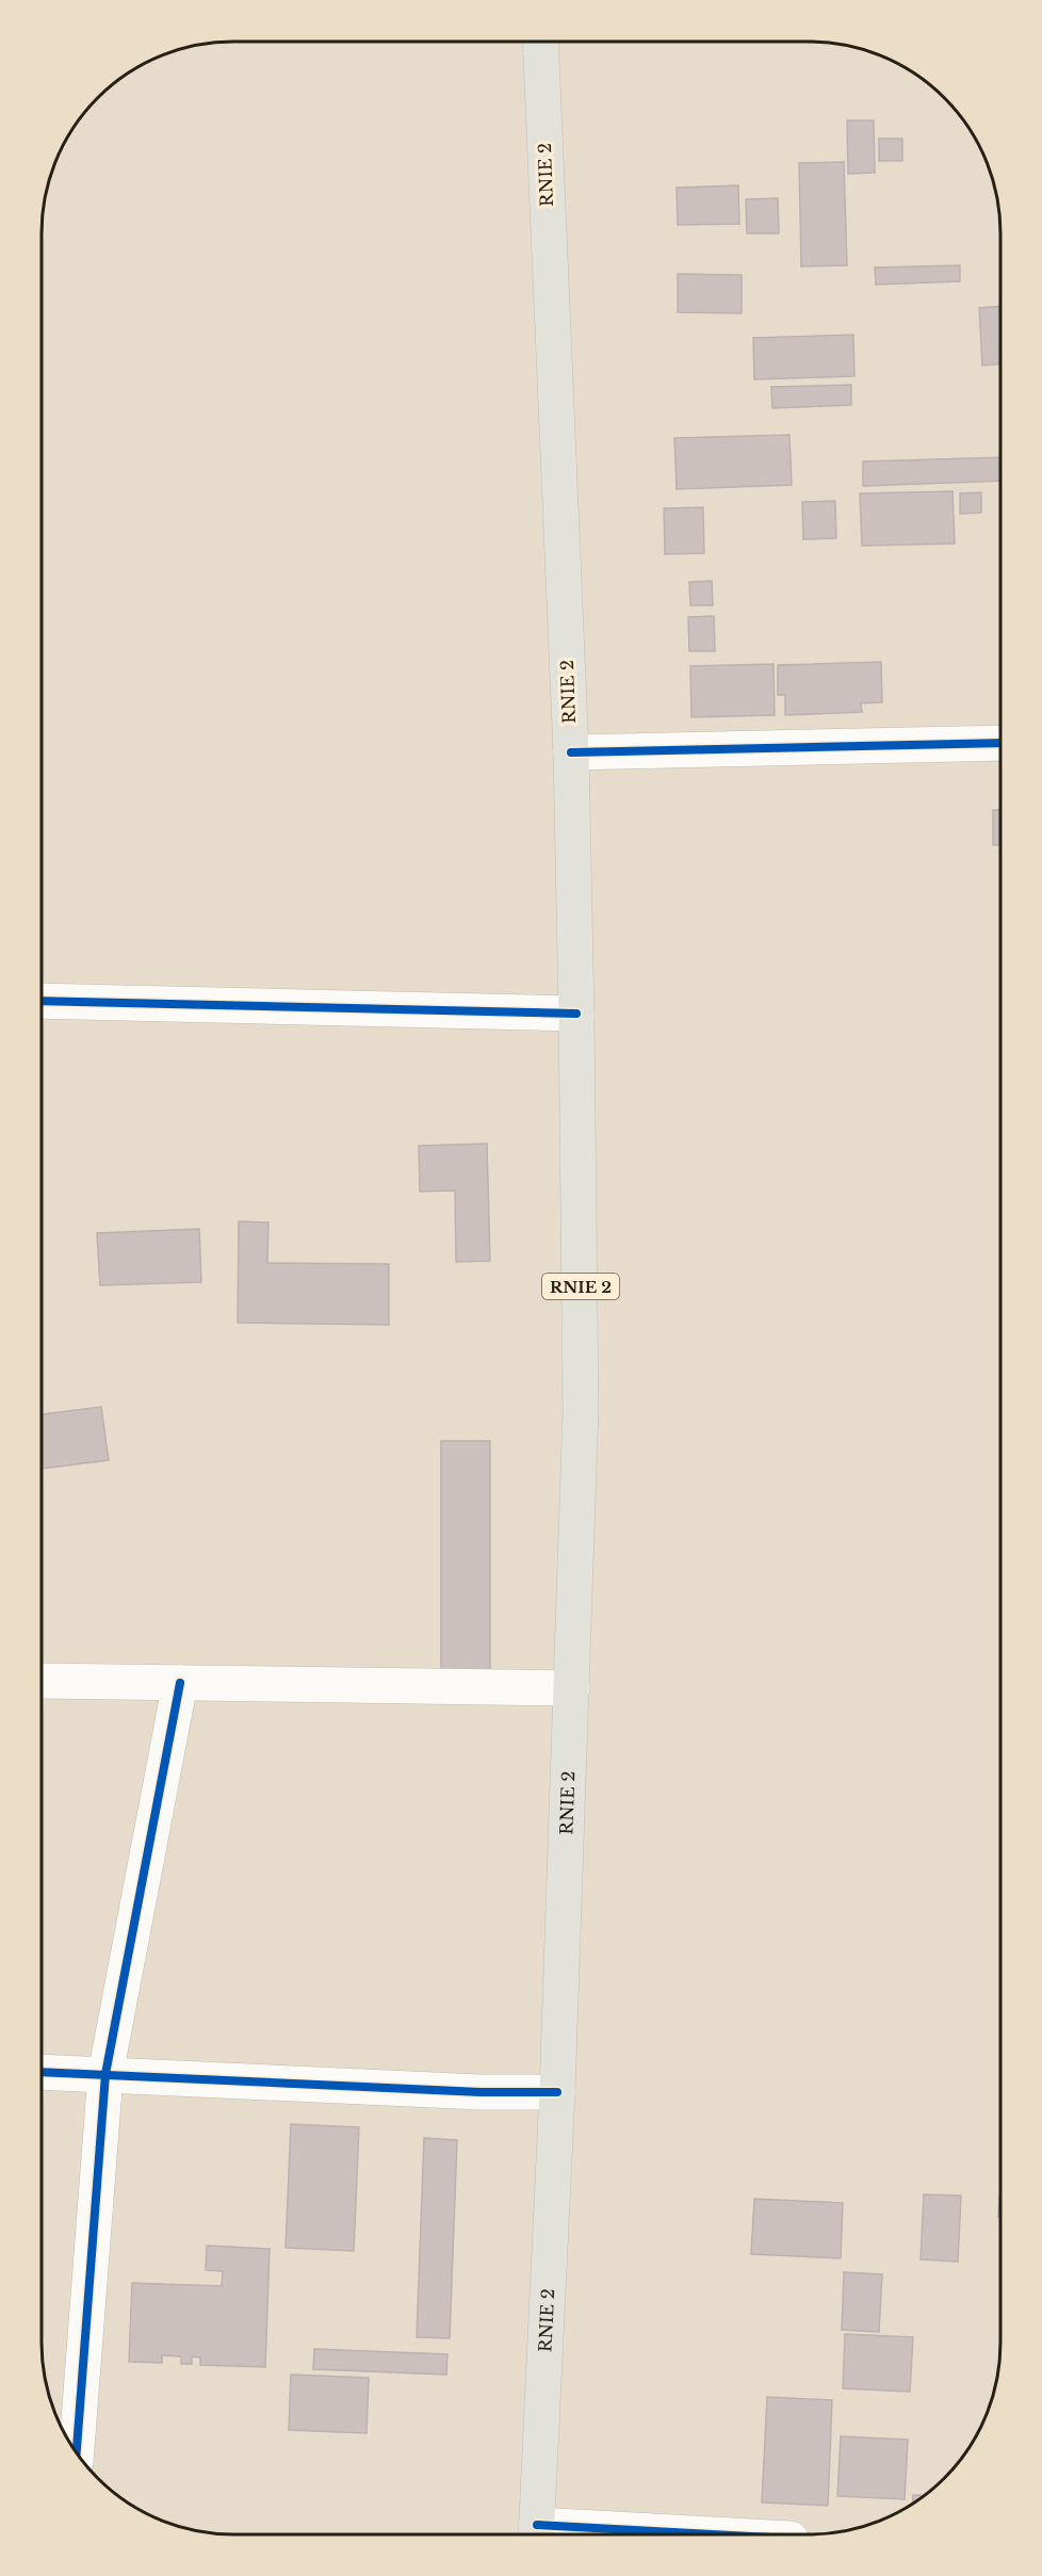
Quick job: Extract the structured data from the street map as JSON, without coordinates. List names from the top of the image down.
{
  "streets": {
    "main road": ["RNIE 2"]
  }
}
